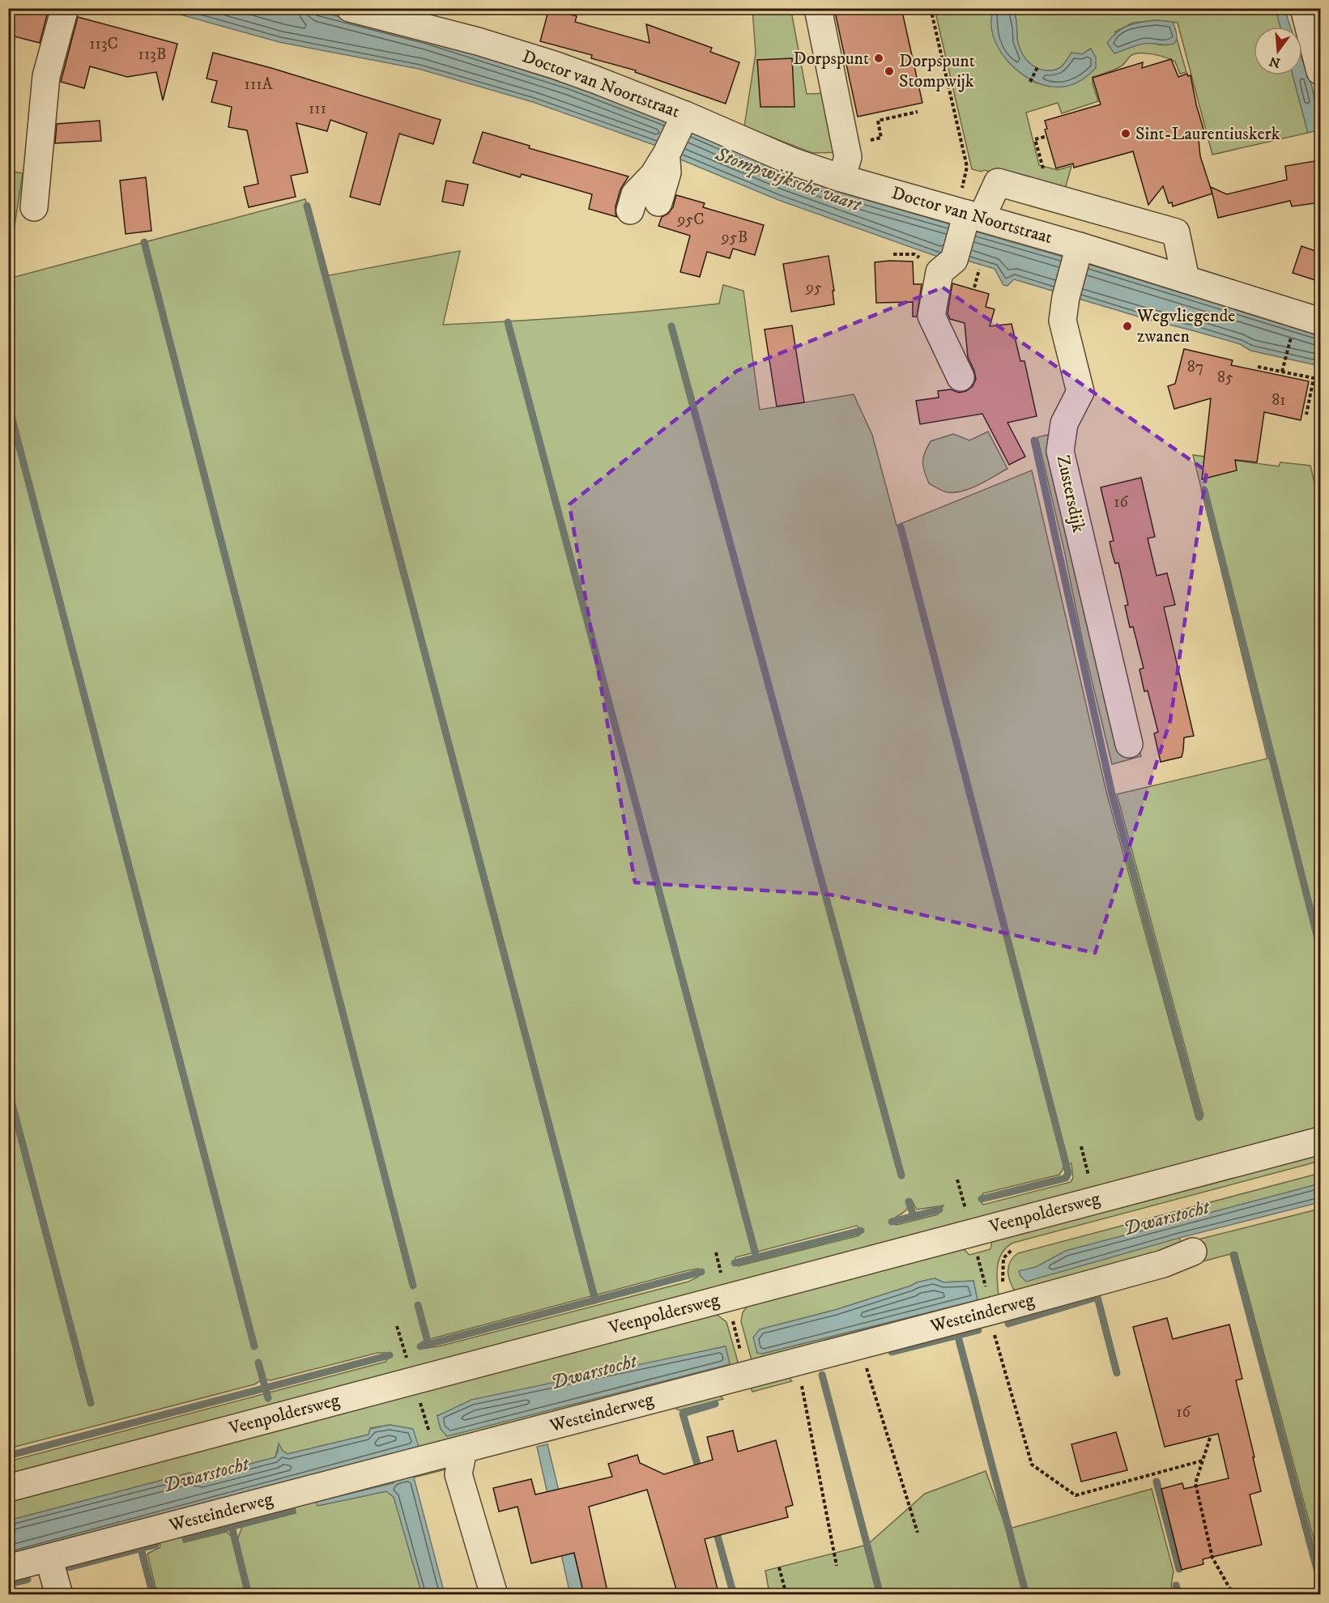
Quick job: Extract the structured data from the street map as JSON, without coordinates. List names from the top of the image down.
{
  "streets": {
    "street": [
      "Doctor van Noortstraat",
      "Zustersdijk",
      "Veenpoldersweg",
      "Westeinderweg"
    ]
  },
  "crossings": [
    ["Doctor van Noortstraat", "Zustersdijk"],
    ["Veenpoldersweg", "Westeinderweg"]
  ],
  "water": ["Stompwijksche vaart", "Dwarstocht"],
  "places": [
    "Dorpspunt",
    "Dorpspunt Stompwijk",
    "Sint-Laurentiuskerk",
    "Wegvliegende zwanen"
  ],
  "house_numbers": [
    "113C",
    "113B",
    "111A",
    "111",
    "95C",
    "95B",
    "95",
    "87",
    "85",
    "81",
    "16",
    "16"
  ],
  "north": "bottom"
}
